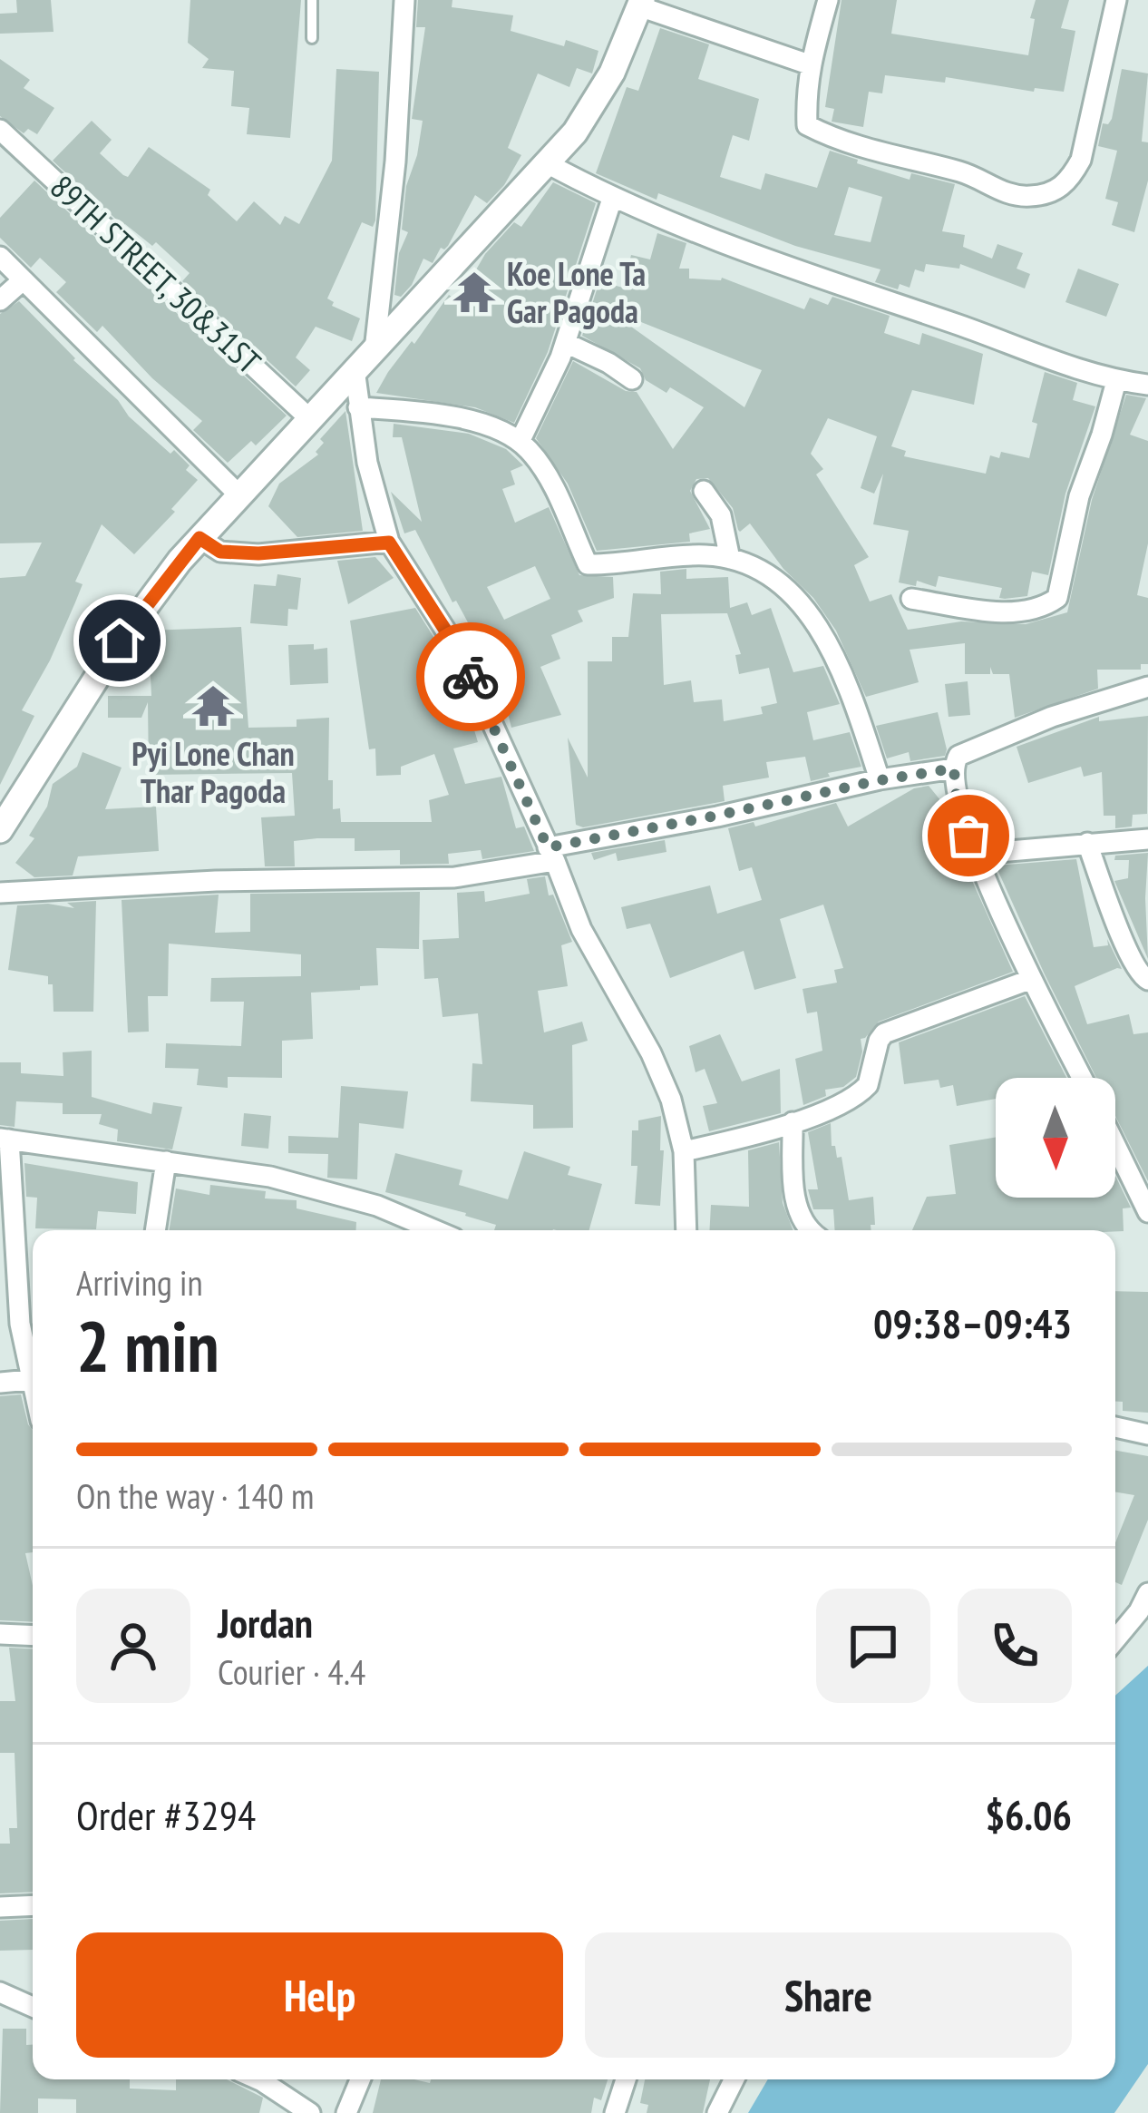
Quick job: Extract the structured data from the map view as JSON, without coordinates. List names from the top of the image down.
{
  "streets": {
    "street": ["89TH STREET, 30&31ST"]
  },
  "places": {
    "temple": ["Koe Lone Ta Gar Pagoda", "Pyi Lone Chan Thar Pagoda"]
  },
  "north": "bottom",
  "page": {
    "heading": ["2 min", "Arriving in", "09:38–09:43"],
    "panel": [
      "Jordan",
      "Courier · 4.4",
      "Order #3294",
      "$6.06"
    ],
    "bar": "On the way · 140 m",
    "buttons": ["Help", "Share"]
  }
}
